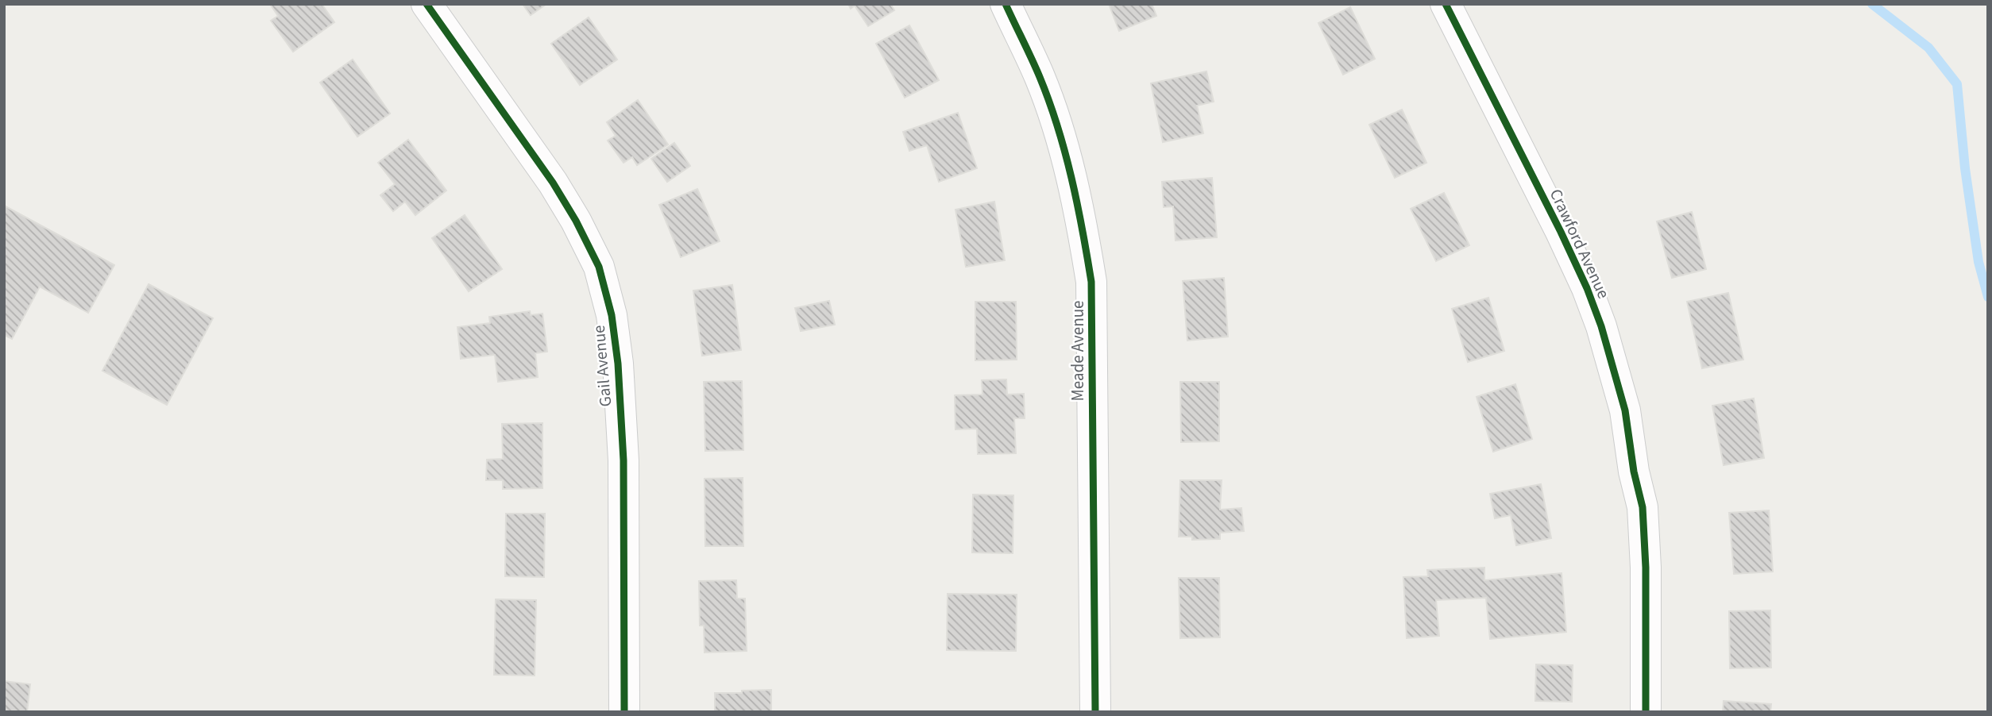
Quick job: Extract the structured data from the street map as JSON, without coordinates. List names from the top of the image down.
{
  "streets": {
    "street": ["Crawford Avenue", "Meade Avenue", "Gail Avenue"]
  }
}
